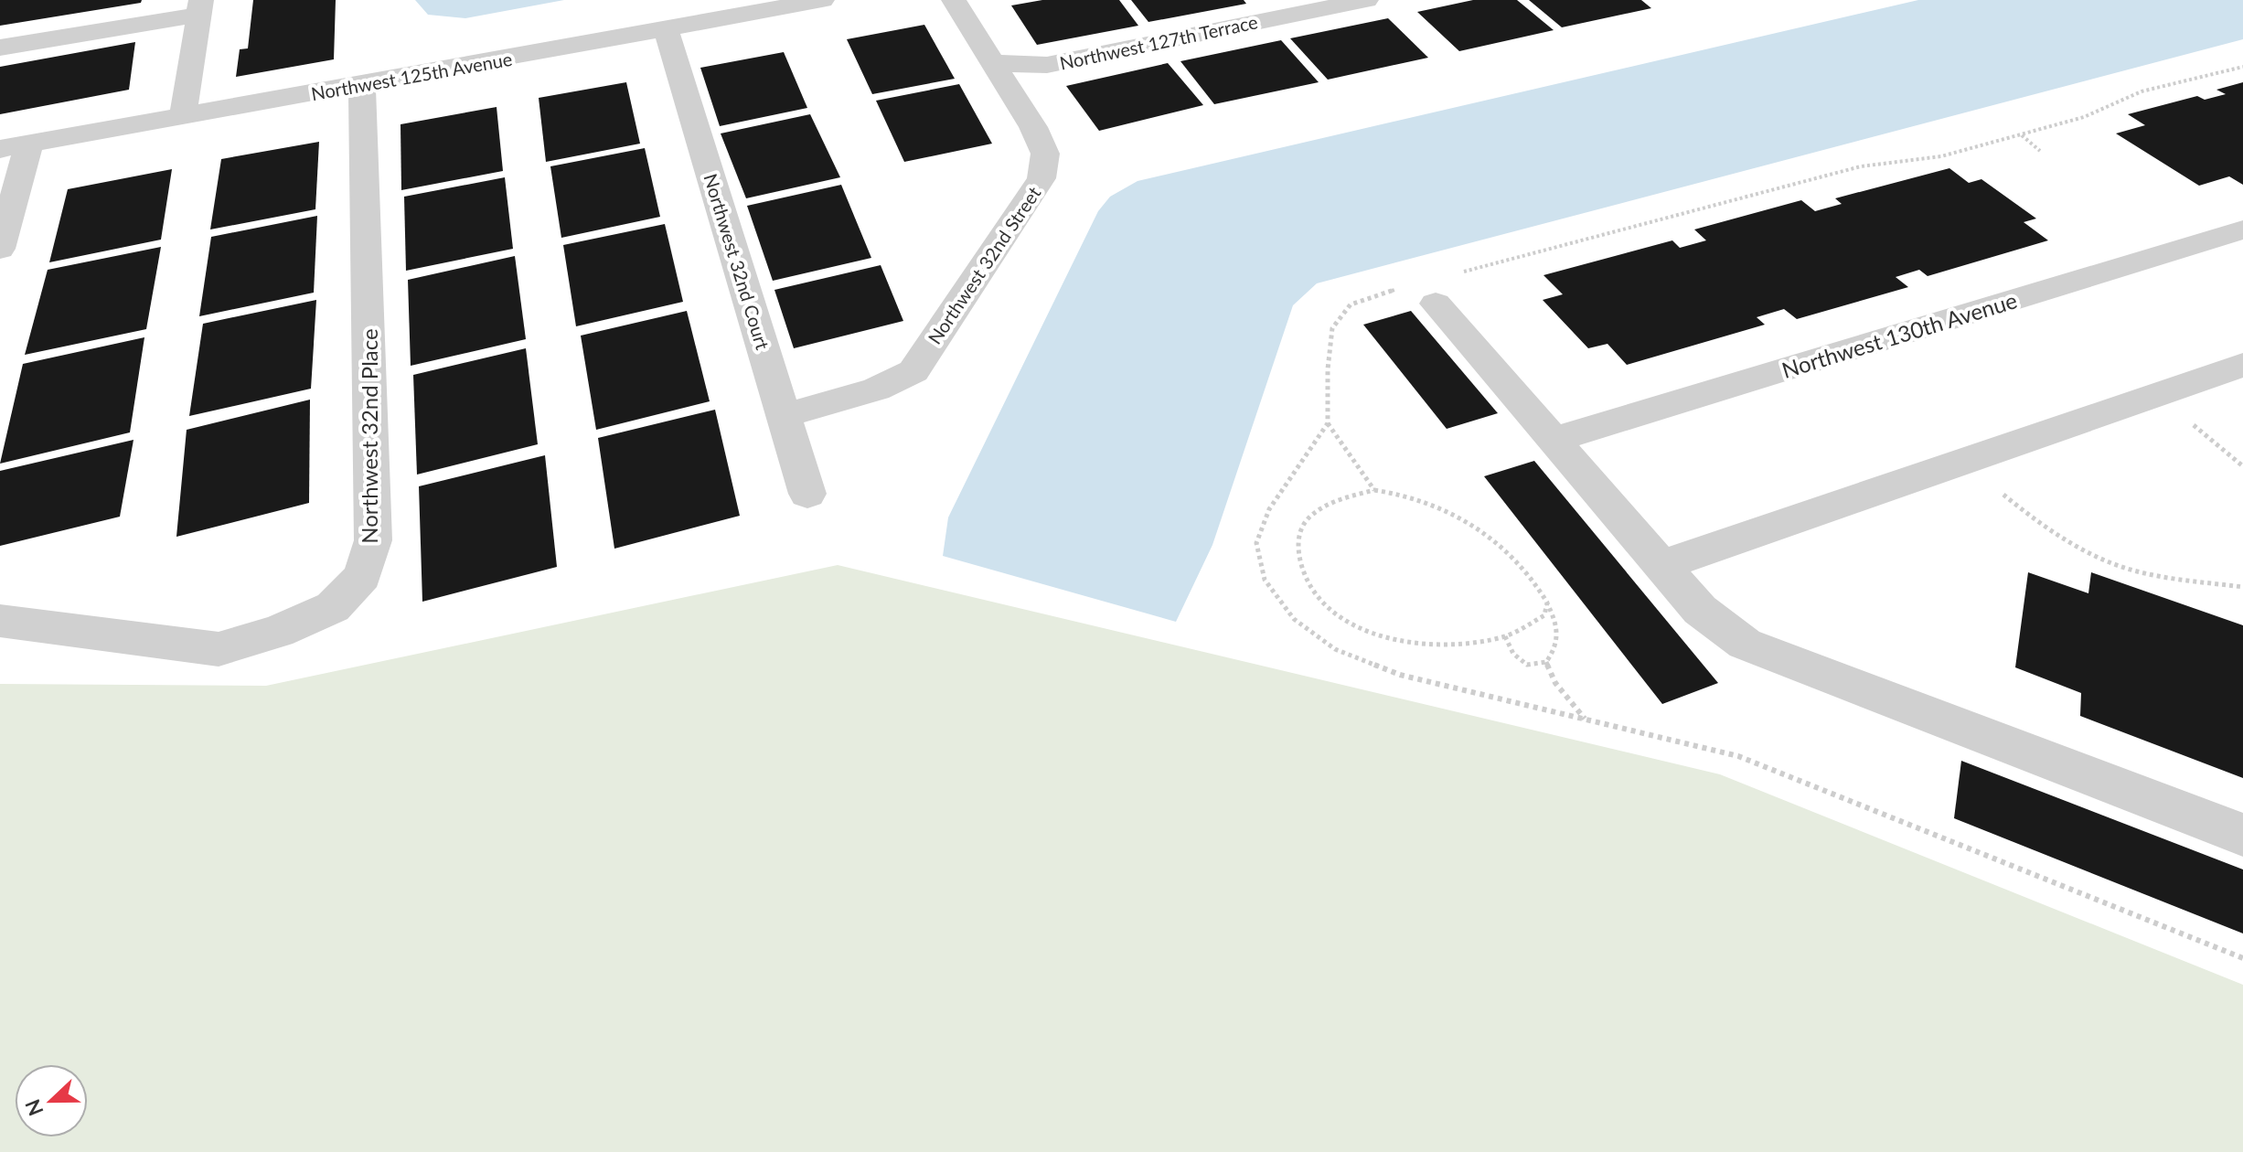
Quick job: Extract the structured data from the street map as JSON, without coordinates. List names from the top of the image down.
{
  "streets": {
    "street": [
      "Northwest 127th Terrace",
      "Northwest 125th Avenue",
      "Northwest 32nd Court",
      "Northwest 32nd Street",
      "Northwest 130th Avenue",
      "Northwest 32nd Place"
    ]
  },
  "crossings": [
    ["Northwest 127th Terrace", "Northwest 32nd Street"],
    ["Northwest 125th Avenue", "Northwest 32nd Court"],
    ["Northwest 125th Avenue", "Northwest 32nd Place"],
    ["Northwest 32nd Court", "Northwest 32nd Street"]
  ],
  "north": "left"
}
